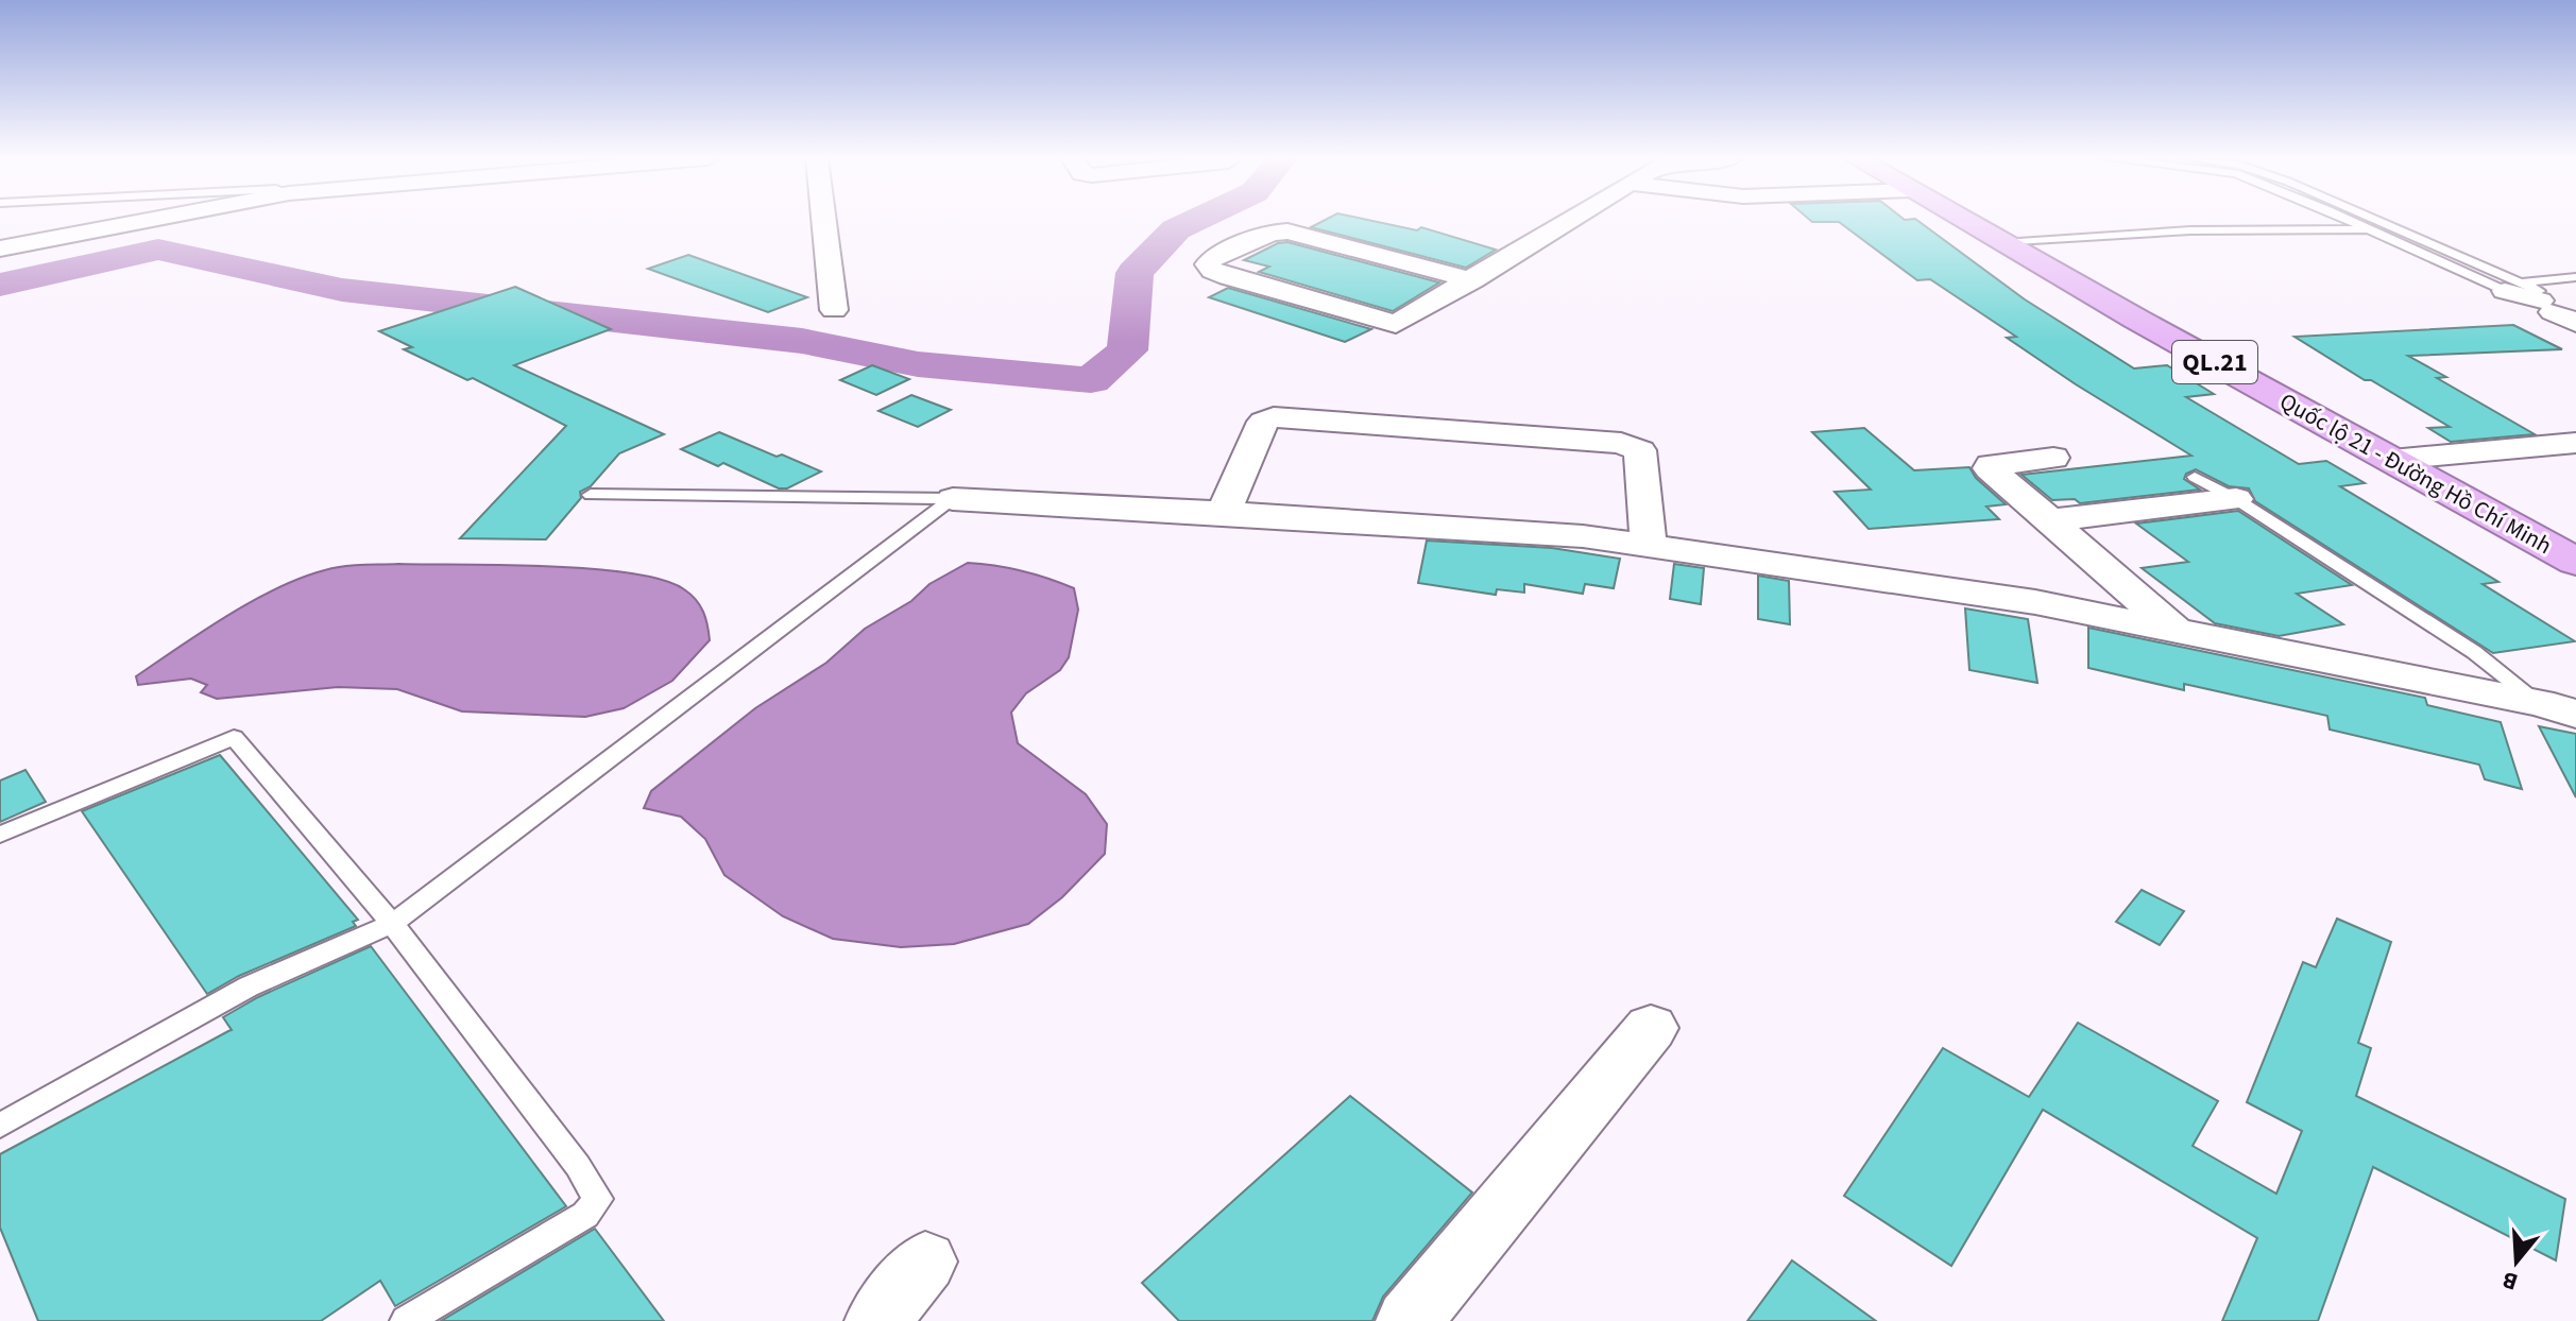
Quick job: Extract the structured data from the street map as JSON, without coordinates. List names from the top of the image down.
{
  "streets": {
    "highway": ["QL.21", "Quốc lộ 21 - Đường Hồ Chí Minh"]
  },
  "north": "bottom"
}
